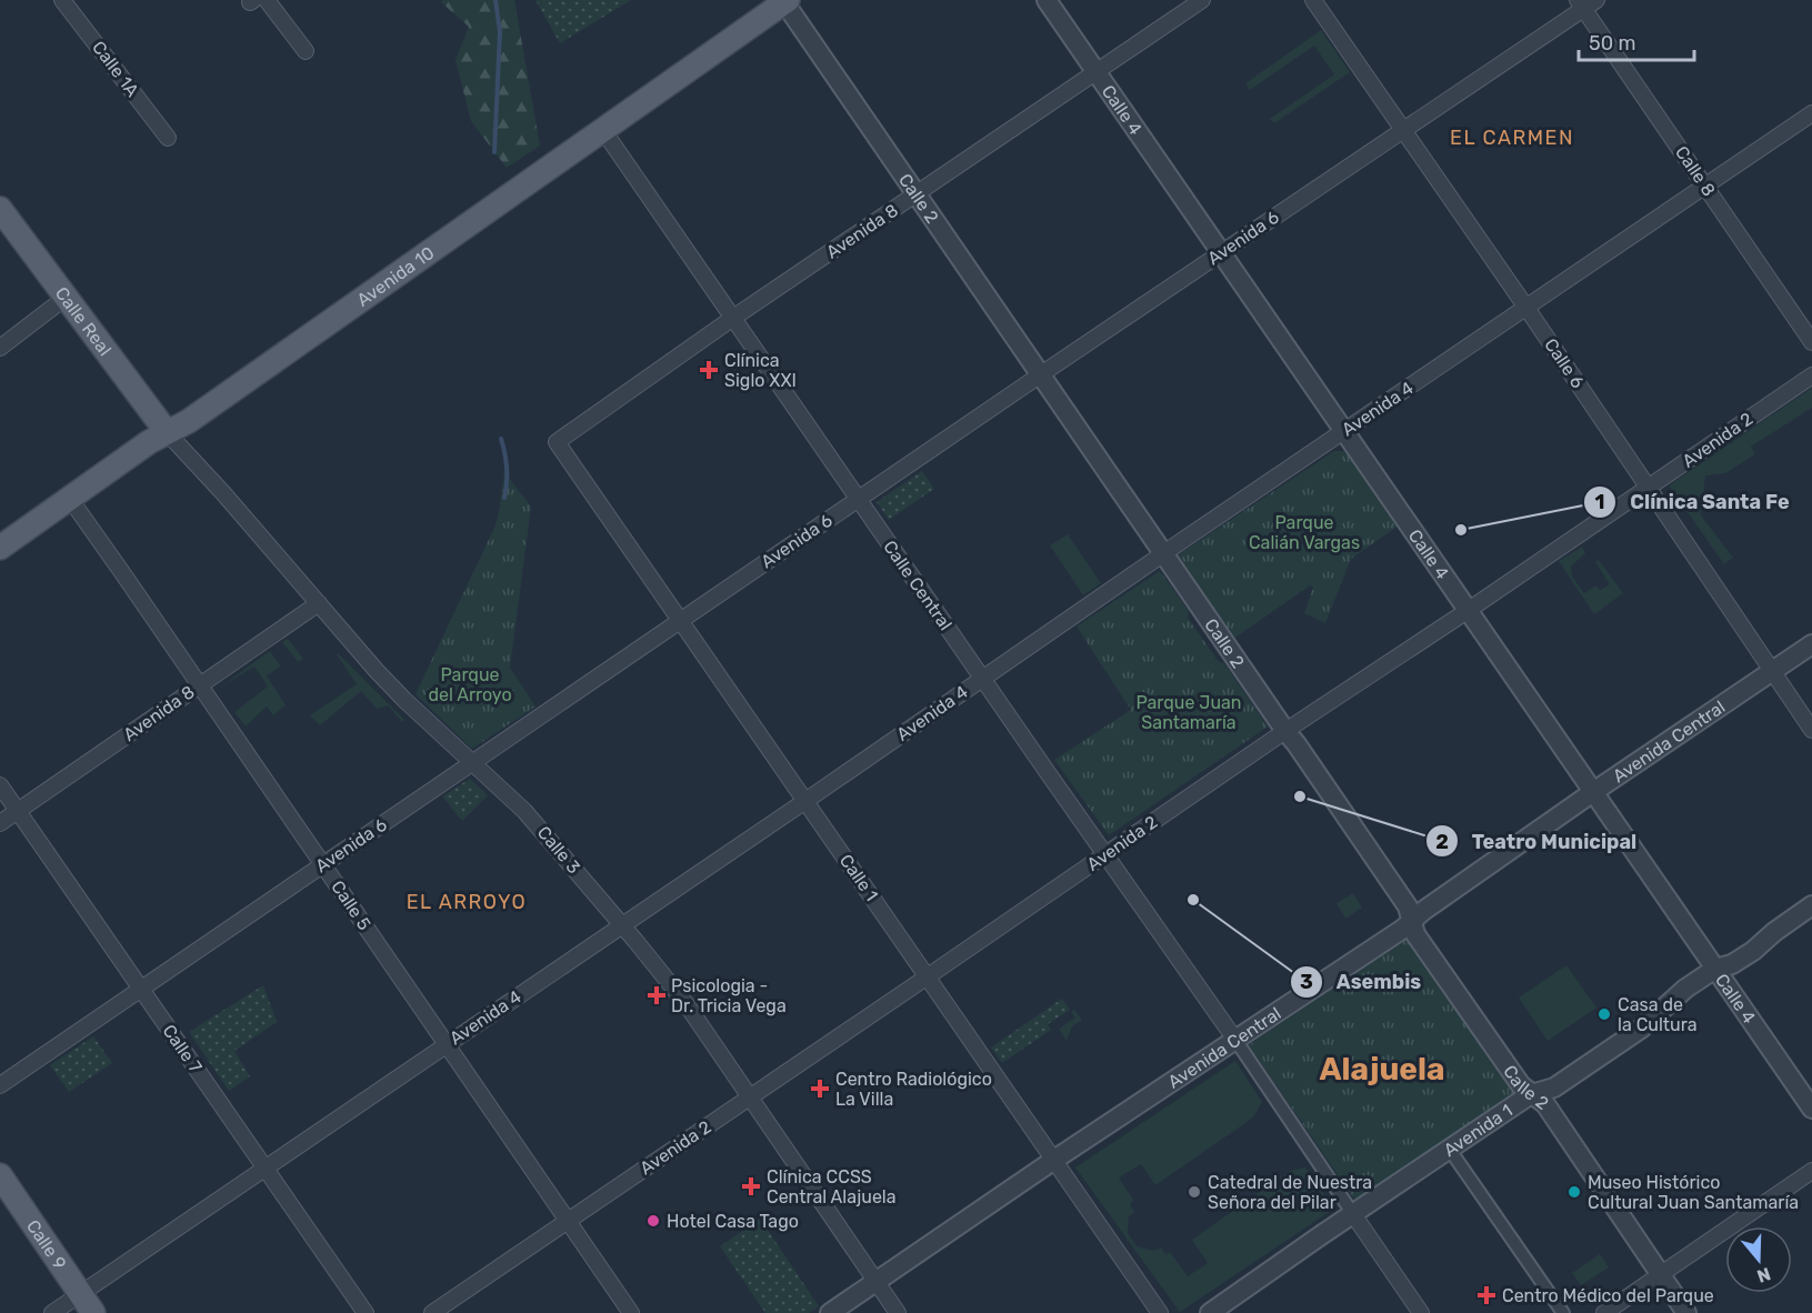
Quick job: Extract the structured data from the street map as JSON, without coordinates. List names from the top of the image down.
{
  "streets": {
    "main road": ["Avenida 10", "Calle Real", "Calle 9"],
    "street": [
      "Calle 1A",
      "Calle 4",
      "Calle 8",
      "Calle 2",
      "Avenida 8",
      "Avenida 6",
      "Calle 6",
      "Avenida 4",
      "Avenida 2",
      "Calle Central",
      "Avenida Central",
      "Calle 3",
      "Calle 1",
      "Calle 5",
      "Calle 7",
      "Avenida 1"
    ]
  },
  "crossings": [
    ["Calle 4", "Avenida 8"],
    ["Calle 4", "Avenida 6"],
    ["Calle 4", "Avenida 4"],
    ["Calle 4", "Avenida 2"],
    ["Calle 4", "Avenida Central"],
    ["Calle 4", "Avenida 1"],
    ["Calle 8", "Avenida 6"],
    ["Calle 8", "Avenida 4"],
    ["Calle 2", "Avenida 8"],
    ["Calle 2", "Avenida 6"],
    ["Calle 2", "Avenida 10"],
    ["Calle 2", "Avenida 4"],
    ["Calle 2", "Avenida 2"],
    ["Calle 2", "Avenida Central"],
    ["Calle 2", "Avenida 1"],
    ["Avenida 8", "Calle Central"],
    ["Avenida 8", "Calle 3"],
    ["Avenida 8", "Calle 1"],
    ["Avenida 8", "Calle 5"],
    ["Avenida 8", "Calle 7"],
    ["Avenida 6", "Calle 6"],
    ["Avenida 6", "Calle Central"],
    ["Avenida 6", "Calle 3"],
    ["Avenida 6", "Calle 1"],
    ["Avenida 6", "Calle 5"],
    ["Avenida 6", "Calle 7"],
    ["Avenida 10", "Calle Real"],
    ["Avenida 10", "Calle Central"],
    ["Avenida 10", "Calle 3"],
    ["Avenida 10", "Calle 5"],
    ["Calle Real", "Calle 3"],
    ["Calle 6", "Avenida 4"],
    ["Calle 6", "Avenida 2"],
    ["Calle 6", "Avenida Central"],
    ["Avenida 4", "Calle Central"],
    ["Avenida 4", "Calle 3"],
    ["Avenida 4", "Calle 1"],
    ["Avenida 4", "Calle 5"],
    ["Avenida 4", "Calle 7"],
    ["Avenida 4", "Calle 9"],
    ["Avenida 2", "Calle Central"],
    ["Avenida 2", "Calle 3"],
    ["Avenida 2", "Calle 1"],
    ["Avenida 2", "Calle 5"],
    ["Calle Central", "Avenida Central"],
    ["Avenida Central", "Calle 3"],
    ["Avenida Central", "Calle 1"]
  ],
  "districts": ["EL CARMEN", "EL ARROYO", "Alajuela"],
  "parks": ["Parque Calián Vargas", "Parque del Arroyo", "Parque Juan Santamaría"],
  "places": {
    "health": [
      "Clínica Siglo XXI",
      "Psicologia - Dr. Tricia Vega",
      "Centro Radiológico La Villa",
      "Clínica CCSS Central Alajuela",
      "Centro Médico del Parque"
    ],
    "other": [
      "Clínica Santa Fe",
      "Teatro Municipal",
      "Asembis",
      "Casa de la Cultura",
      "Catedral de Nuestra Señora del Pilar",
      "Museo Histórico Cultural Juan Santamaría",
      "Hotel Casa Tago"
    ]
  },
  "scale_bar": "50 m",
  "north": "bottom"
}
